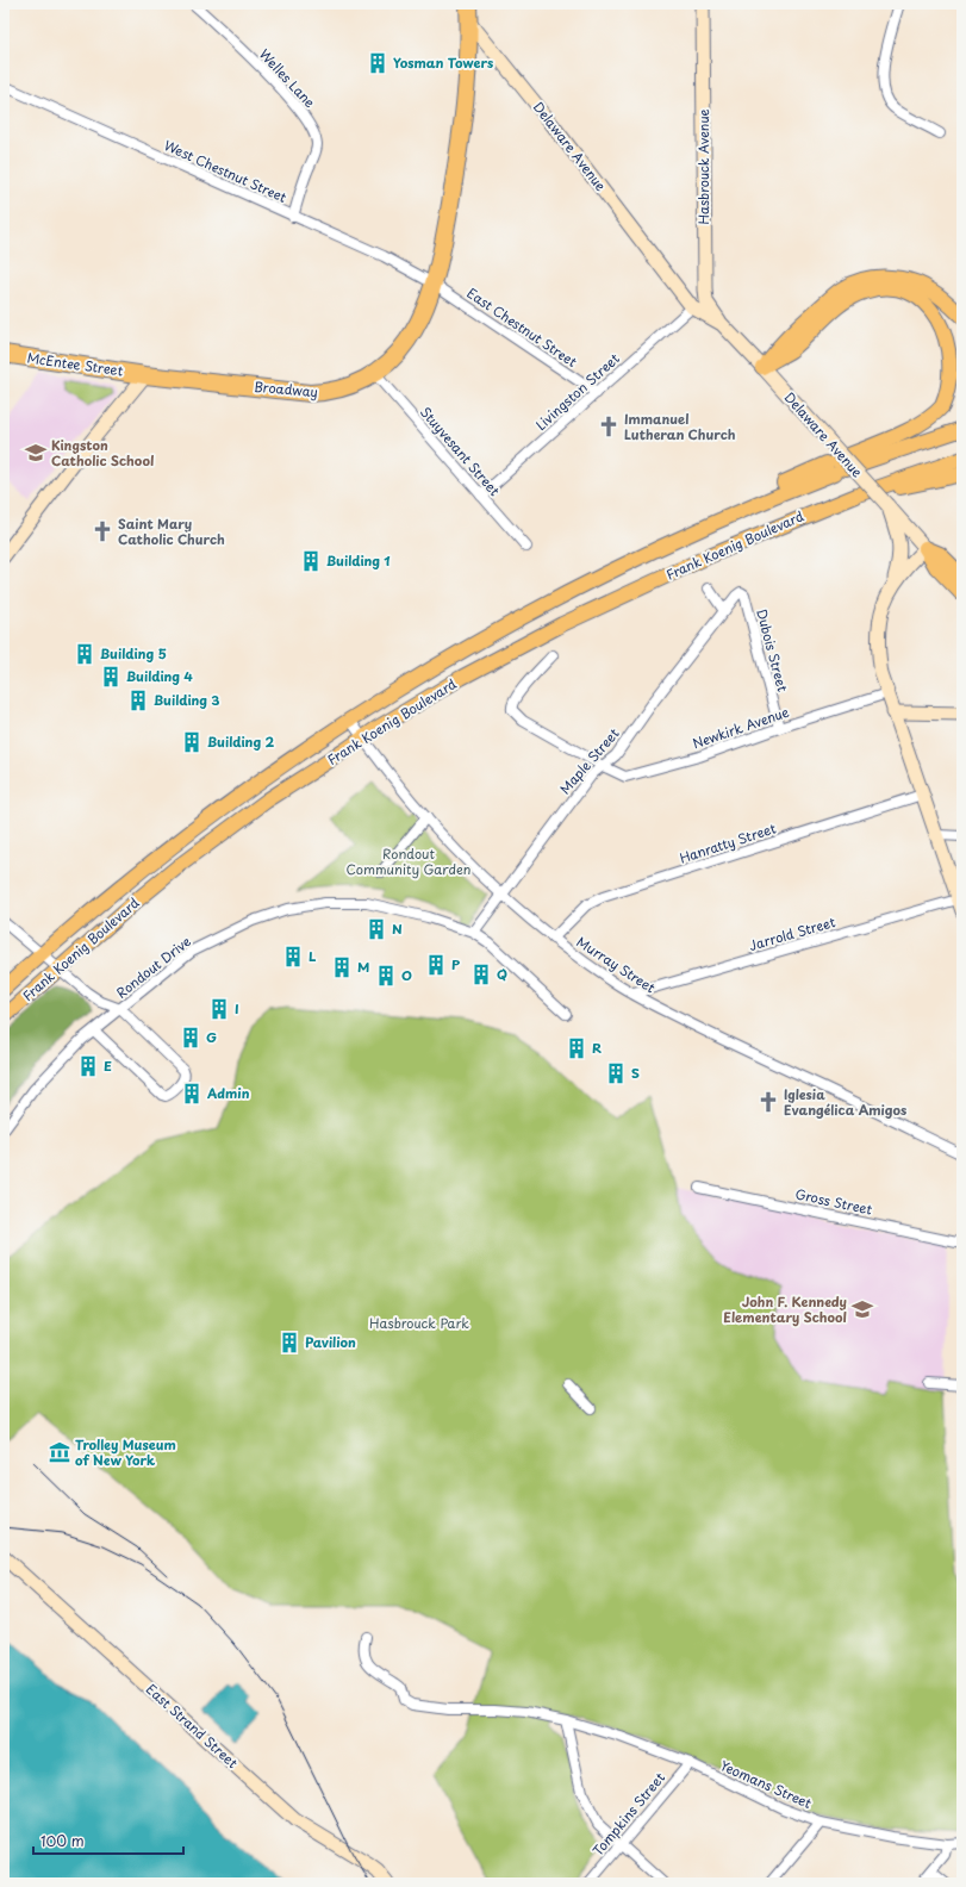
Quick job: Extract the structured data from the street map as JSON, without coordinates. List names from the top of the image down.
{
  "streets": {
    "highway": ["McEntee Street", "Broadway"],
    "main road": ["Frank Koenig Boulevard"],
    "street": [
      "Welles Lane",
      "Delaware Avenue",
      "Hasbrouck Avenue",
      "West Chestnut Street",
      "East Chestnut Street",
      "Livingston Street",
      "Stuyvesant Street",
      "Dubois Street",
      "Newkirk Avenue",
      "Maple Street",
      "Hanratty Street",
      "Jarrold Street",
      "Murray Street",
      "Rondout Drive",
      "Gross Street",
      "East Strand Street",
      "Yeomans Street",
      "Tompkins Street"
    ]
  },
  "crossings": [
    ["Welles Lane", "West Chestnut Street"],
    ["Delaware Avenue", "Hasbrouck Avenue"],
    ["Delaware Avenue", "Broadway"],
    ["Delaware Avenue", "Livingston Street"],
    ["West Chestnut Street", "East Chestnut Street"],
    ["West Chestnut Street", "Broadway"],
    ["East Chestnut Street", "Broadway"],
    ["East Chestnut Street", "Livingston Street"],
    ["McEntee Street", "Broadway"],
    ["Broadway", "Stuyvesant Street"],
    ["Livingston Street", "Stuyvesant Street"],
    ["Frank Koenig Boulevard", "Murray Street"],
    ["Dubois Street", "Newkirk Avenue"],
    ["Dubois Street", "Maple Street"],
    ["Newkirk Avenue", "Maple Street"],
    ["Maple Street", "Murray Street"],
    ["Hanratty Street", "Murray Street"],
    ["Jarrold Street", "Murray Street"],
    ["Yeomans Street", "Tompkins Street"]
  ],
  "parks": ["Rondout Community Garden", "Hasbrouck Park"],
  "places": {
    "building": [
      "Yosman Towers",
      "Building 1",
      "Building 5",
      "Building 4",
      "Building 3",
      "Building 2",
      "N",
      "L",
      "P",
      "M",
      "Q",
      "O",
      "I",
      "G",
      "R",
      "E",
      "S",
      "Admin",
      "Pavilion"
    ],
    "church": ["Immanuel Lutheran Church", "Saint Mary Catholic Church", "Iglesia Evangélica Amigos"],
    "school or university": ["Kingston Catholic School", "John F. Kennedy Elementary School"],
    "museum": ["Trolley Museum of New York"]
  },
  "scale_bar": "100 m"
}
